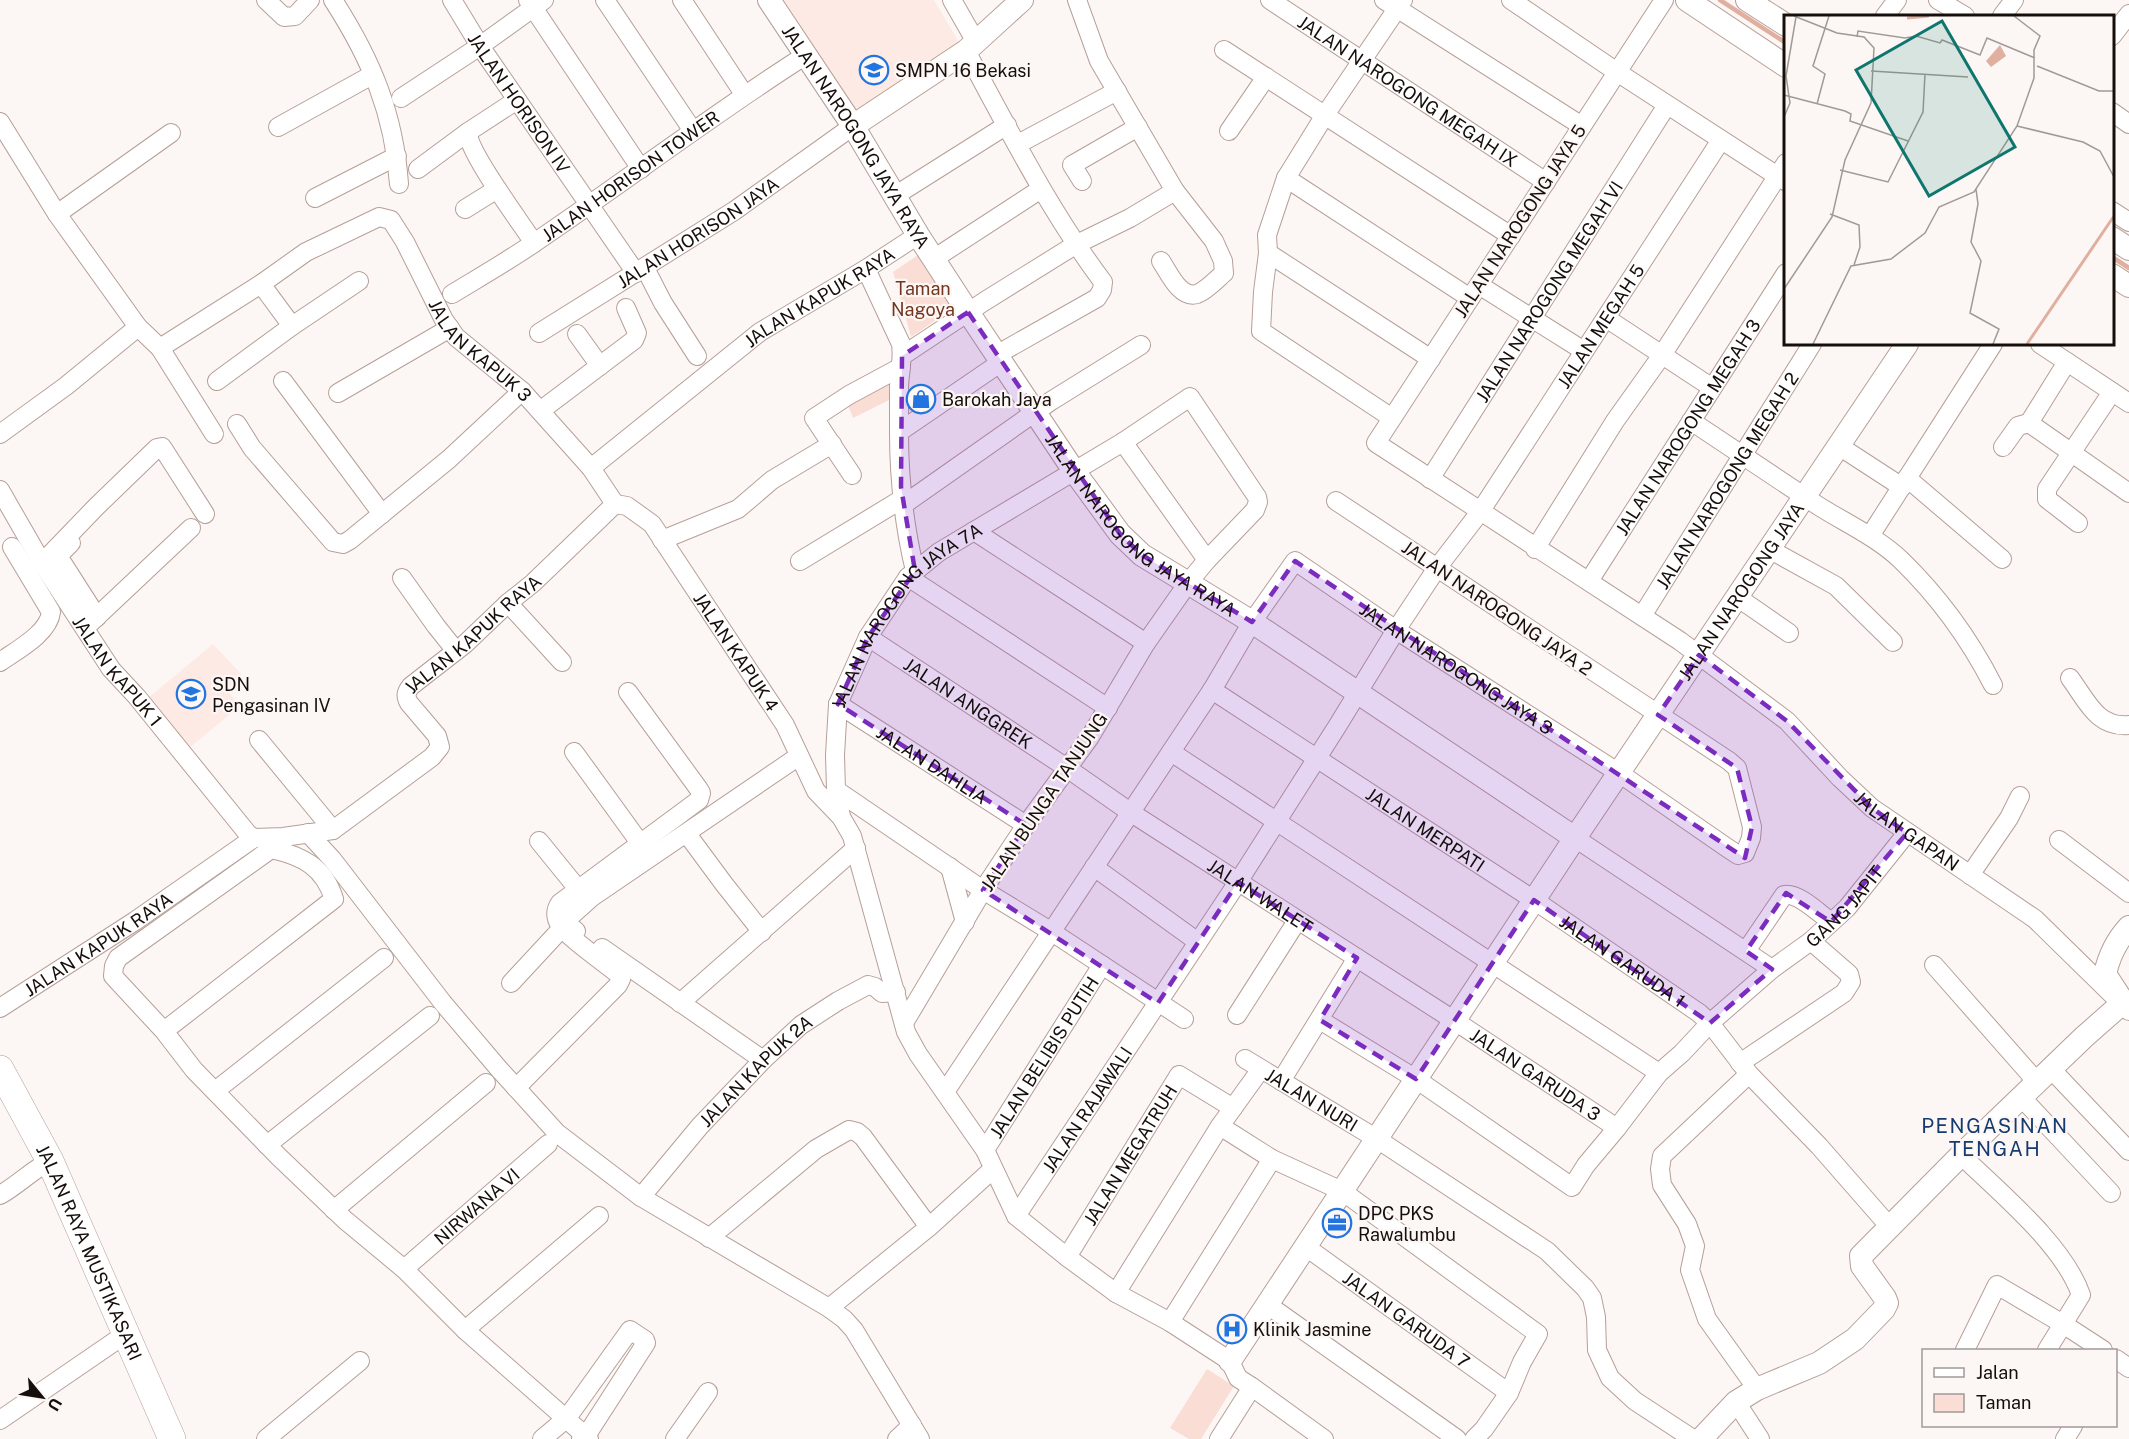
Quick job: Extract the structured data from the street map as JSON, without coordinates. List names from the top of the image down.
{
  "streets": {
    "main road": ["JALAN RAYA MUSTIKASARI"],
    "street": [
      "JALAN NAROGONG MEGAH IX",
      "JALAN HORISON IV",
      "JALAN NAROGONG JAYA RAYA",
      "JALAN HORISON TOWER",
      "JALAN NAROGONG JAYA 5",
      "JALAN HORISON JAYA",
      "JALAN NAROGONG MEGAH VI",
      "JALAN KAPUK RAYA",
      "JALAN MEGAH 5",
      "JALAN KAPUK 3",
      "JALAN NAROGONG MEGAH 3",
      "JALAN NAROGONG MEGAH 2",
      "JALAN NAROGONG JAYA",
      "JALAN NAROGONG JAYA 2",
      "JALAN NAROGONG JAYA 7A",
      "JALAN KAPUK 4",
      "JALAN NAROGONG JAYA 3",
      "JALAN KAPUK 1",
      "JALAN ANGGREK",
      "JALAN DAHLIA",
      "JALAN BUNGA TANJUNG",
      "JALAN MERPATI",
      "JALAN GAPAN",
      "JALAN WALET",
      "GANG JAPIT",
      "JALAN GARUDA 1",
      "JALAN BELIBIS PUTIH",
      "JALAN KAPUK 2A",
      "JALAN GARUDA 3",
      "JALAN NURI",
      "JALAN RAJAWALI",
      "JALAN MEGATRUH",
      "NIRWANA VI",
      "JALAN GARUDA 7"
    ]
  },
  "crossings": [
    ["JALAN NAROGONG MEGAH IX", "JALAN NAROGONG JAYA 5"],
    ["JALAN HORISON IV", "JALAN HORISON TOWER"],
    ["JALAN HORISON IV", "JALAN HORISON JAYA"],
    ["JALAN NAROGONG JAYA RAYA", "JALAN HORISON TOWER"],
    ["JALAN NAROGONG JAYA RAYA", "JALAN HORISON JAYA"],
    ["JALAN NAROGONG JAYA RAYA", "JALAN KAPUK RAYA"],
    ["JALAN NAROGONG JAYA RAYA", "JALAN MEGAH 5"],
    ["JALAN NAROGONG JAYA RAYA", "JALAN NAROGONG JAYA"],
    ["JALAN NAROGONG JAYA RAYA", "JALAN NAROGONG JAYA 7A"],
    ["JALAN NAROGONG JAYA RAYA", "JALAN NAROGONG JAYA 3"],
    ["JALAN NAROGONG JAYA RAYA", "JALAN BUNGA TANJUNG"],
    ["JALAN NAROGONG JAYA 5", "JALAN GAPAN"],
    ["JALAN NAROGONG MEGAH VI", "JALAN GAPAN"],
    ["JALAN KAPUK RAYA", "JALAN KAPUK 3"],
    ["JALAN KAPUK RAYA", "JALAN KAPUK 4"],
    ["JALAN KAPUK RAYA", "JALAN KAPUK 1"],
    ["JALAN MEGAH 5", "JALAN NAROGONG JAYA 2"],
    ["JALAN MEGAH 5", "JALAN NAROGONG JAYA 3"],
    ["JALAN MEGAH 5", "JALAN MERPATI"],
    ["JALAN MEGAH 5", "JALAN GAPAN"],
    ["JALAN MEGAH 5", "JALAN RAJAWALI"],
    ["JALAN NAROGONG MEGAH 3", "JALAN GAPAN"],
    ["JALAN NAROGONG MEGAH 2", "JALAN GAPAN"],
    ["JALAN NAROGONG JAYA", "JALAN NAROGONG JAYA 2"],
    ["JALAN NAROGONG JAYA", "JALAN NAROGONG JAYA 3"],
    ["JALAN NAROGONG JAYA", "JALAN MERPATI"],
    ["JALAN NAROGONG JAYA", "JALAN GAPAN"],
    ["JALAN NAROGONG JAYA", "JALAN WALET"],
    ["JALAN NAROGONG JAYA", "GANG JAPIT"],
    ["JALAN NAROGONG JAYA", "JALAN GARUDA 1"],
    ["JALAN NAROGONG JAYA", "JALAN GARUDA 3"],
    ["JALAN NAROGONG JAYA", "JALAN NURI"],
    ["JALAN NAROGONG JAYA", "JALAN GARUDA 7"],
    ["JALAN NAROGONG JAYA 2", "JALAN NAROGONG JAYA 3"],
    ["JALAN NAROGONG JAYA 7A", "JALAN KAPUK 4"],
    ["JALAN NAROGONG JAYA 7A", "JALAN ANGGREK"],
    ["JALAN NAROGONG JAYA 7A", "JALAN DAHLIA"],
    ["JALAN NAROGONG JAYA 7A", "JALAN BUNGA TANJUNG"],
    ["JALAN ANGGREK", "JALAN BUNGA TANJUNG"],
    ["JALAN ANGGREK", "JALAN WALET"],
    ["JALAN DAHLIA", "JALAN BUNGA TANJUNG"],
    ["JALAN BUNGA TANJUNG", "JALAN WALET"],
    ["JALAN MERPATI", "JALAN GARUDA 1"],
    ["JALAN MERPATI", "JALAN RAJAWALI"],
    ["JALAN GAPAN", "GANG JAPIT"],
    ["JALAN WALET", "JALAN GARUDA 3"],
    ["JALAN WALET", "JALAN RAJAWALI"],
    ["GANG JAPIT", "JALAN GARUDA 1"],
    ["GANG JAPIT", "JALAN GARUDA 3"],
    ["JALAN NURI", "JALAN MEGATRUH"]
  ],
  "districts": ["PENGASINAN TENGAH"],
  "parks": ["Taman Nagoya"],
  "places": {
    "school or university": ["SMPN 16 Bekasi", "SDN Pengasinan IV"],
    "shop": ["Barokah Jaya"],
    "office": ["DPC PKS Rawalumbu"],
    "hospital": ["Klinik Jasmine"]
  },
  "legend": ["Jalan", "Taman"],
  "north": "bottom right"
}
